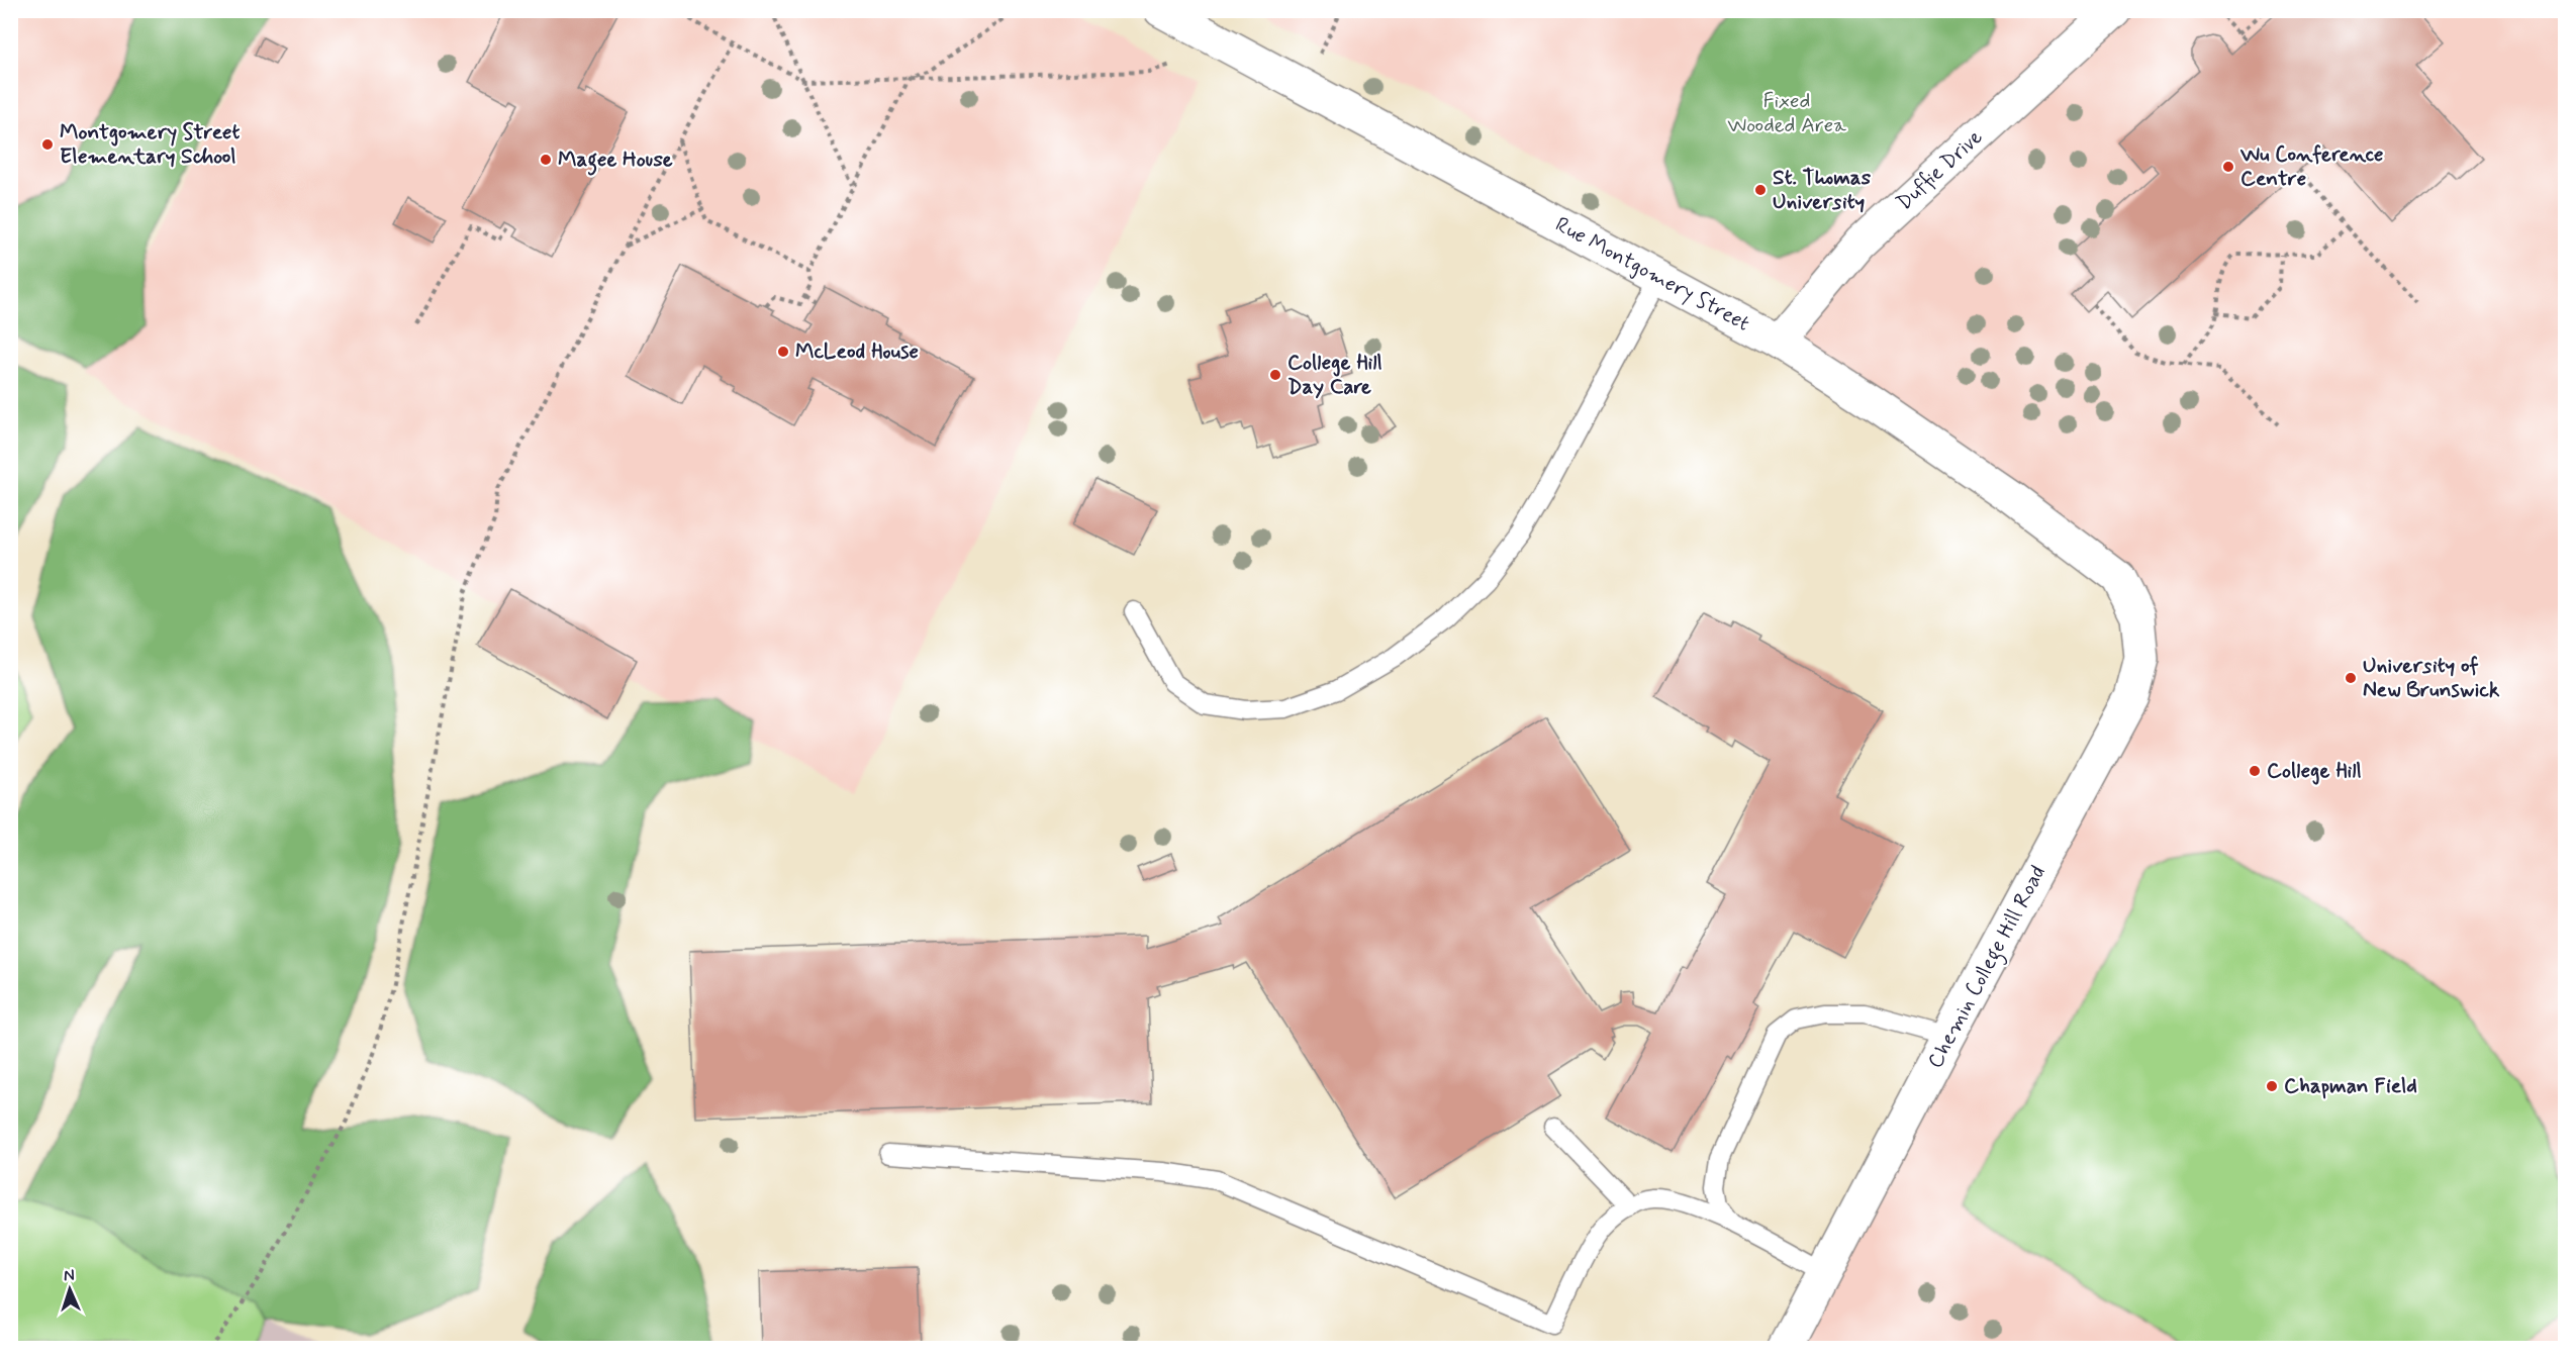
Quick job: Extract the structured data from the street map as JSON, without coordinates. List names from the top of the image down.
{
  "streets": {
    "street": ["Duffie Drive", "Rue Montgomery Street", "Chemin College Hill Road"]
  },
  "crossings": [
    ["Duffie Drive", "Rue Montgomery Street"],
    ["Rue Montgomery Street", "Chemin College Hill Road"]
  ],
  "parks": ["Fixed Wooded Area"],
  "places": [
    "Montgomery Street Elementary School",
    "Magee House",
    "Wu Conference Centre",
    "St. Thomas University",
    "McLeod House",
    "College Hill Day Care",
    "University of New Brunswick",
    "College Hill",
    "Chapman Field"
  ],
  "north": "top"
}
